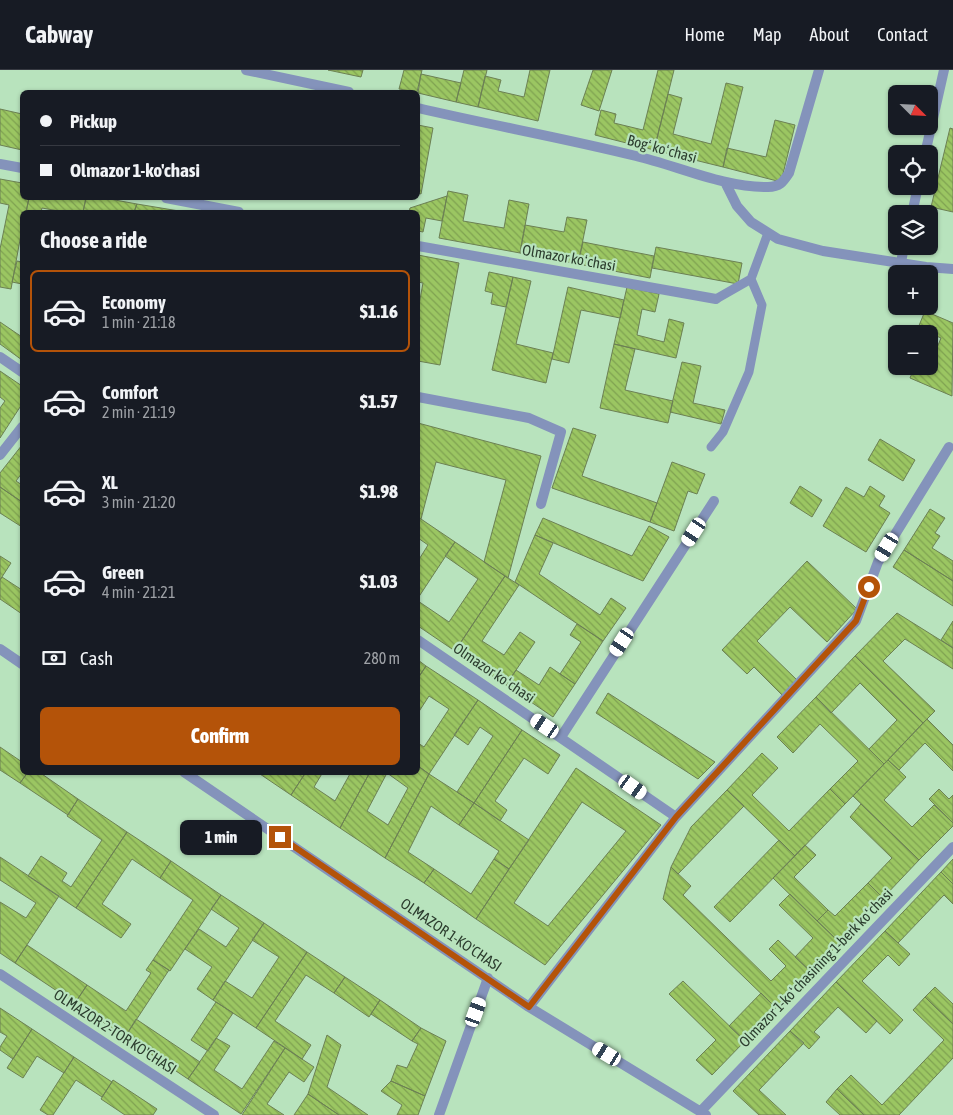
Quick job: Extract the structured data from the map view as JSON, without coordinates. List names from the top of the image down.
{
  "streets": {
    "street": [
      "Bogʻ koʻchasi",
      "Olmazor koʻchasi",
      "OLMAZOR 1-KO'CHASI",
      "Olmazor 1-koʻchasining 1-berk koʻchasi",
      "OLMAZOR 2-TOR KO'CHASI"
    ]
  },
  "crossings": [
    ["OLMAZOR 1-KO'CHASI", "Olmazor 1-koʻchasining 1-berk koʻchasi"]
  ],
  "north": "bottom right",
  "page": {
    "header": "Cabway",
    "nav": [
      "Home",
      "Map",
      "About",
      "Contact"
    ],
    "map_buttons": ["+", "−"],
    "banner": ["Pickup", "Olmazor 1-ko'chasi"],
    "heading": "Choose a ride",
    "list": [
      {
        "name": "Economy",
        "note": "1 min · 21:18",
        "value": "$1.16"
      },
      {
        "name": "Comfort",
        "note": "2 min · 21:19",
        "value": "$1.57"
      },
      {
        "name": "XL",
        "note": "3 min · 21:20",
        "value": "$1.98"
      },
      {
        "name": "Green",
        "note": "4 min · 21:21",
        "value": "$1.03"
      }
    ],
    "pay": ["Cash", "280 m"],
    "buttons": "Confirm",
    "bubble": "1 min"
  }
}
